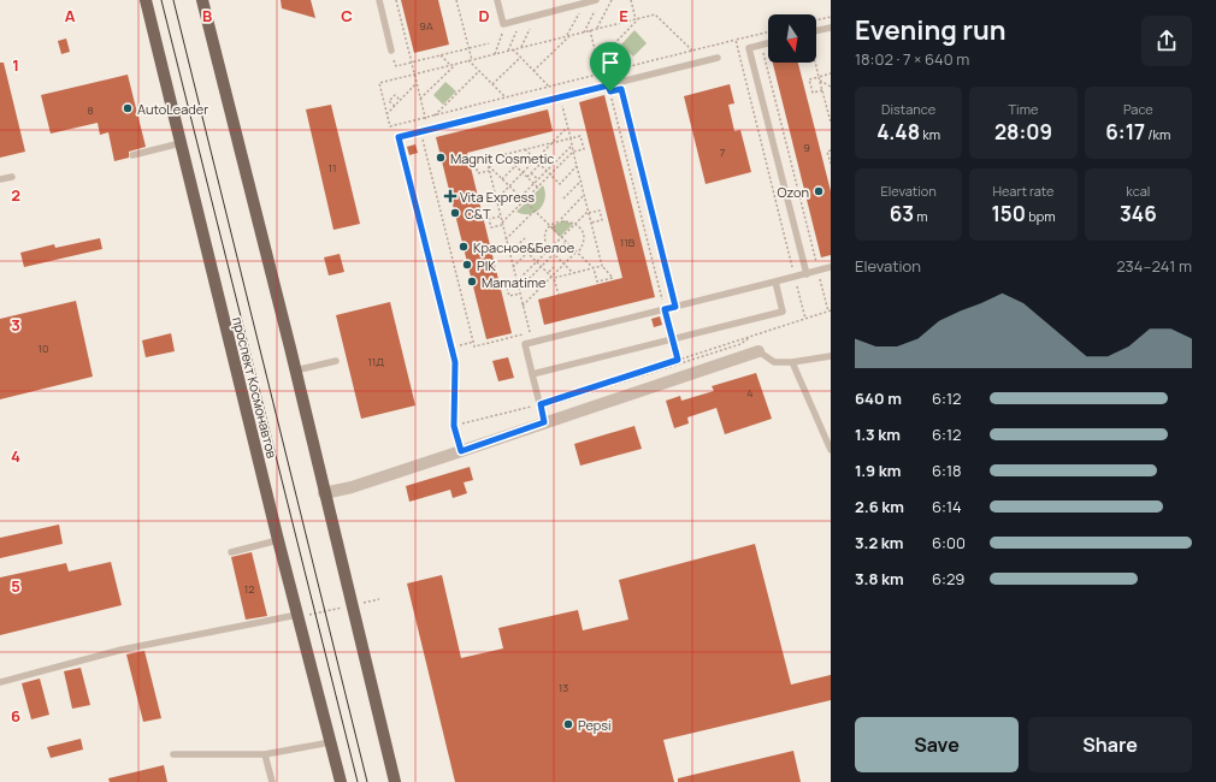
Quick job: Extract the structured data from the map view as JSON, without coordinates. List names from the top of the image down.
{
  "streets": {
    "main road": ["проспект Космонавтов"]
  },
  "places": {
    "other": [
      "AutoLeader",
      "Magnit Cosmetic",
      "Ozon",
      "С&Т",
      "Красное&Белое",
      "PIK",
      "Mamatime",
      "Pepsi"
    ],
    "health": ["Vita Express"]
  },
  "house_numbers": [
    "9А",
    "8",
    "9",
    "7",
    "11",
    "11В",
    "10",
    "11Д",
    "4",
    "12",
    "13"
  ],
  "north": "bottom",
  "page": {
    "heading": ["Evening run", "18:02 · 7 × 640 m"],
    "stats": [
      ["Distance", "4.48 km"],
      ["Time", "28:09"],
      ["Pace", "6:17 /km"],
      ["Elevation", "63 m"],
      ["Heart rate", "150 bpm"],
      ["kcal", "346"]
    ],
    "chart": ["Elevation", "234–241 m"],
    "list": [
      {
        "name": "640 m",
        "note": "6:12"
      },
      {
        "name": "1.3 km",
        "note": "6:12"
      },
      {
        "name": "1.9 km",
        "note": "6:18"
      },
      {
        "name": "2.6 km",
        "note": "6:14"
      },
      {
        "name": "3.2 km",
        "note": "6:00"
      },
      {
        "name": "3.8 km",
        "note": "6:29"
      }
    ],
    "buttons": ["Save", "Share"]
  },
  "grid": {
    "columns": [
      "A",
      "B",
      "C",
      "D",
      "E"
    ],
    "rows": [
      "1",
      "2",
      "3",
      "4",
      "5",
      "6"
    ]
  }
}
